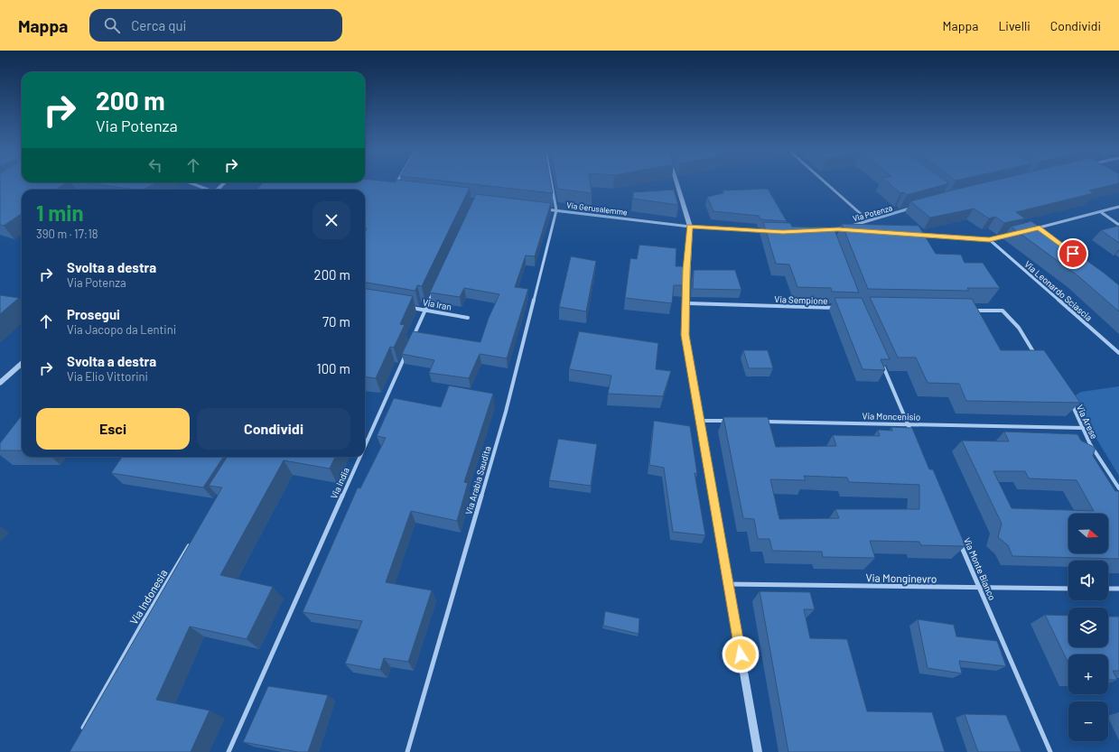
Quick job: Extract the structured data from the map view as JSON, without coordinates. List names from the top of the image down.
{
  "streets": {
    "street": [
      "Via Gerusalemme",
      "Via Potenza",
      "Via Leonardo Sciascia",
      "Via Sempione",
      "Via Iran",
      "Via Moncenisio",
      "Via Arese",
      "Via Arabia Saudita",
      "Via India",
      "Via Monte Bianco",
      "Via Monginevro",
      "Via Indonesia"
    ]
  },
  "crossings": [
    ["Via Gerusalemme", "Via Arabia Saudita"],
    ["Via Moncenisio", "Via Arese"],
    ["Via Monte Bianco", "Via Monginevro"]
  ],
  "north": "right",
  "page": {
    "header": "Mappa",
    "search": "Cerca qui",
    "nav": ["Mappa", "Livelli", "Condividi"],
    "turn": ["200 m", "Via Potenza"],
    "heading": ["1 min", "390 m · 17:18"],
    "list": [
      {
        "name": "Svolta a destra",
        "note": "Via Potenza",
        "value": "200 m"
      },
      {
        "name": "Prosegui",
        "note": "Via Jacopo da Lentini",
        "value": "70 m"
      },
      {
        "name": "Svolta a destra",
        "note": "Via Elio Vittorini",
        "value": "100 m"
      }
    ],
    "buttons": ["Esci", "Condividi"],
    "map_buttons": ["+", "−"]
  }
}
